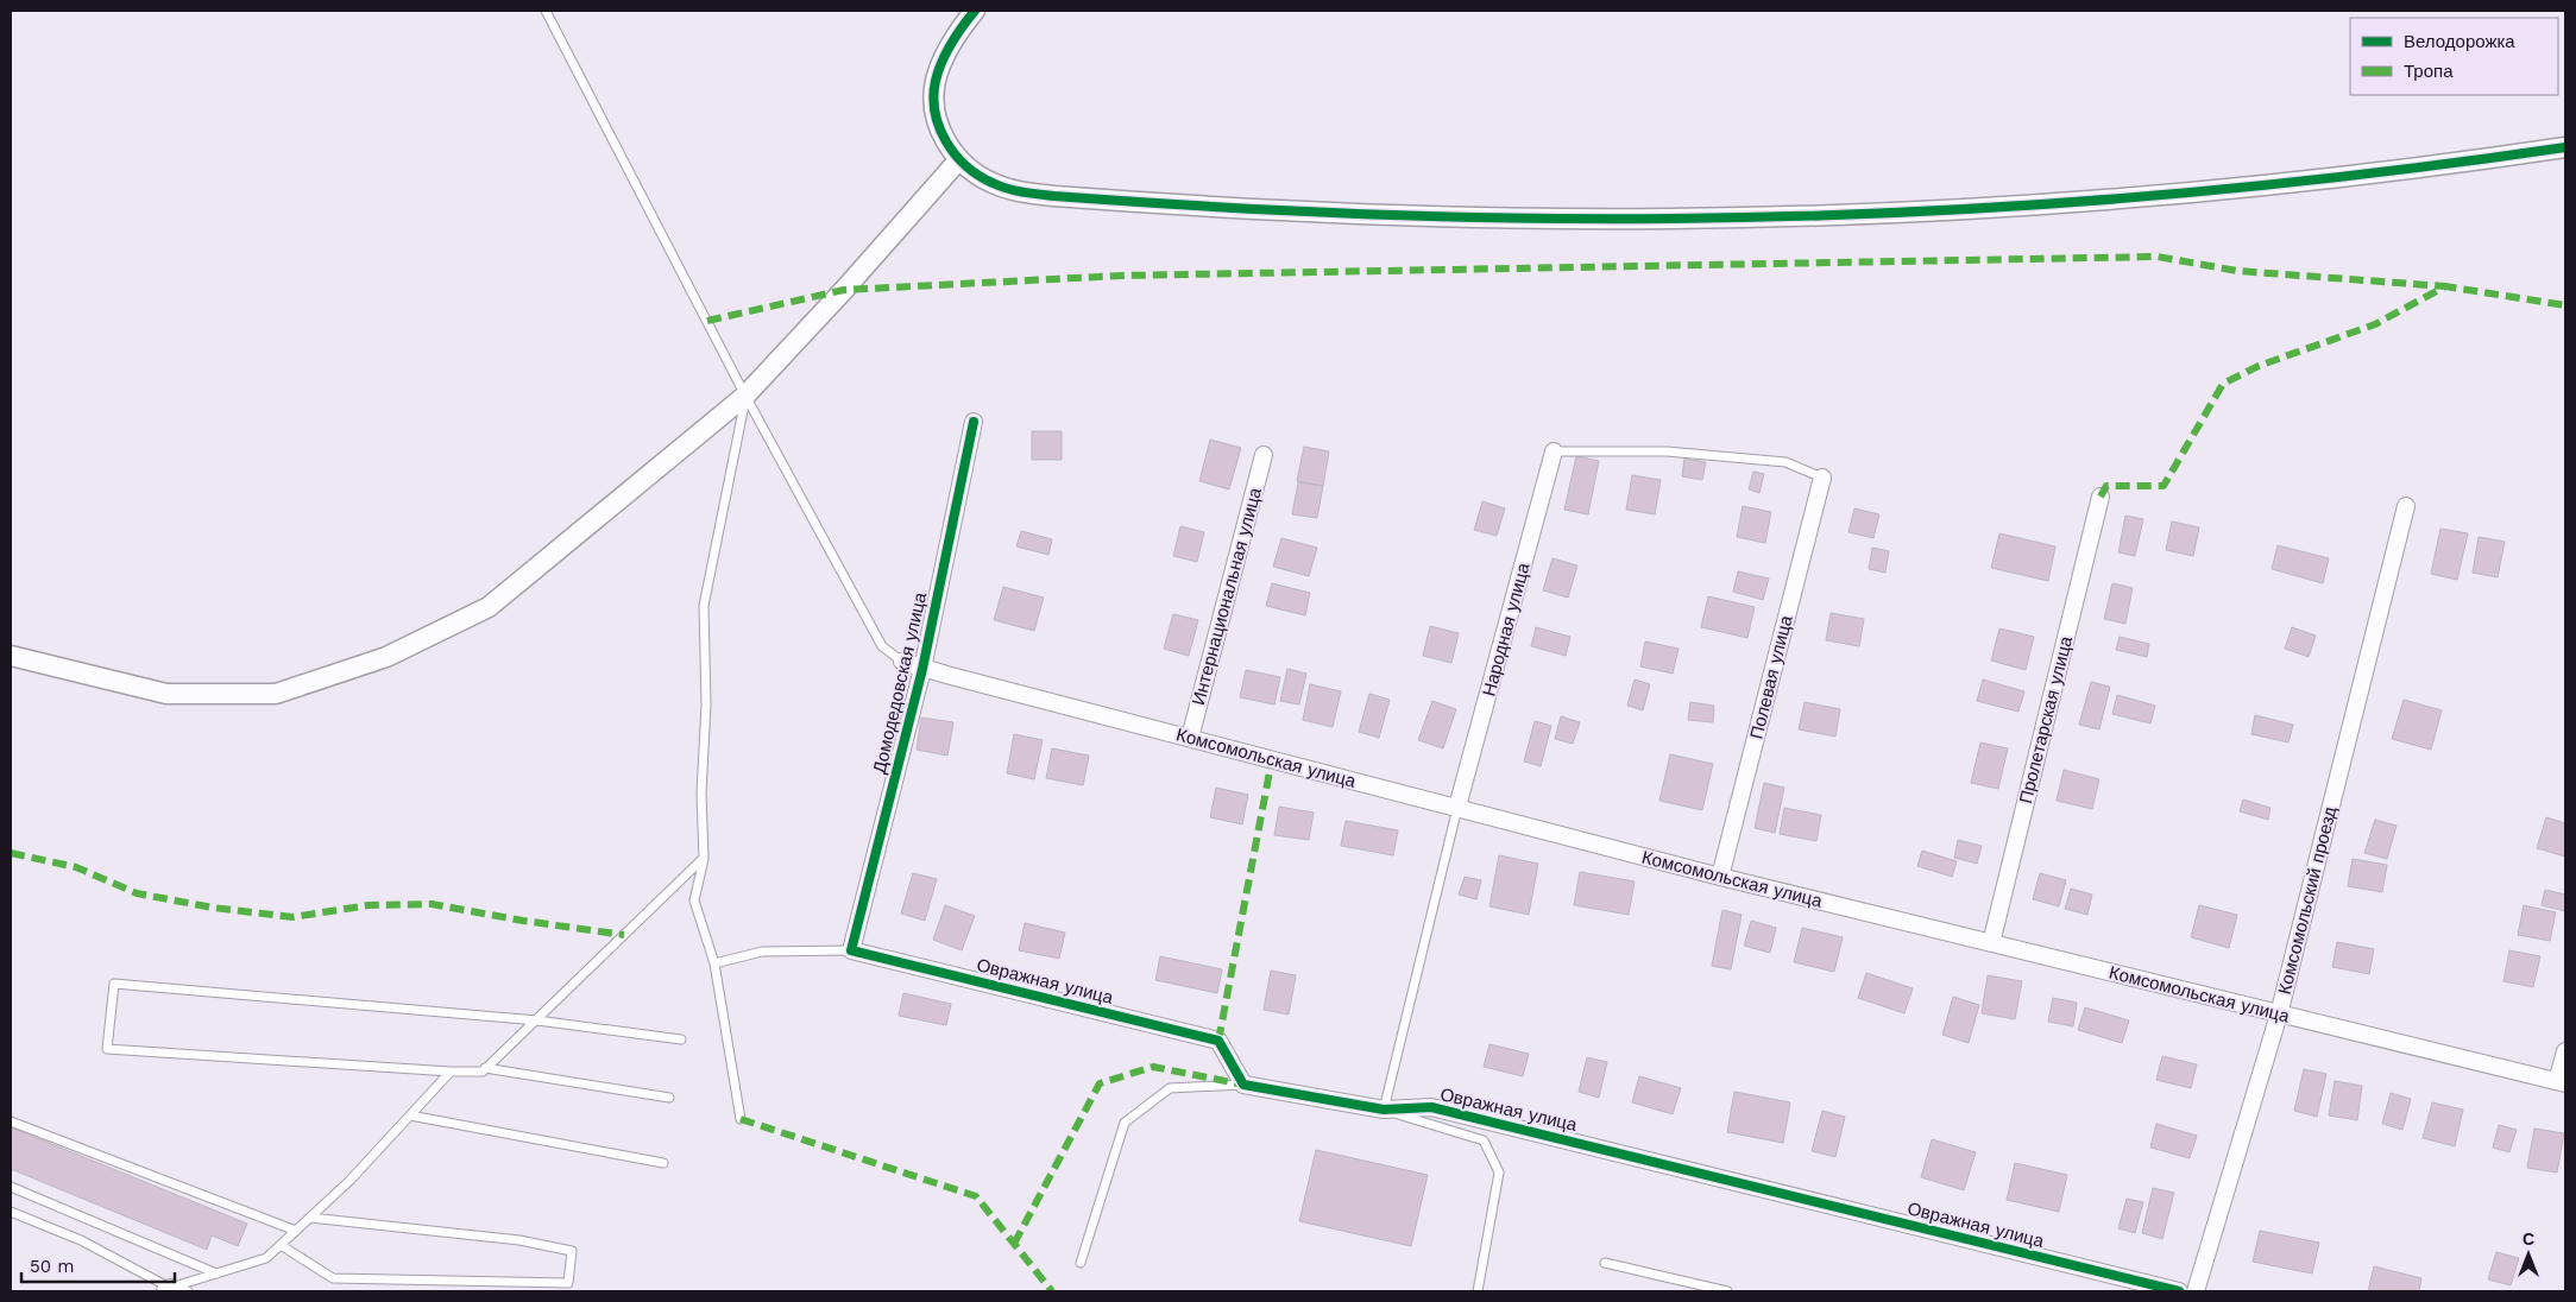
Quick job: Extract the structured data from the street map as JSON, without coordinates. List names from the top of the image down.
{
  "streets": {
    "street": [
      "Интернациональная улица",
      "Народная улица",
      "Полевая улица",
      "Домодедовская улица",
      "Пролетарская улица",
      "Комсомольская улица",
      "Комсомольский проезд",
      "Овражная улица"
    ]
  },
  "crossings": [
    ["Интернациональная улица", "Комсомольская улица"],
    ["Народная улица", "Комсомольская улица"],
    ["Полевая улица", "Комсомольская улица"],
    ["Домодедовская улица", "Комсомольская улица"],
    ["Домодедовская улица", "Овражная улица"],
    ["Пролетарская улица", "Комсомольская улица"],
    ["Комсомольская улица", "Комсомольский проезд"]
  ],
  "legend": ["Велодорожка", "Тропа"],
  "scale_bar": "50 m",
  "north": "top"
}
